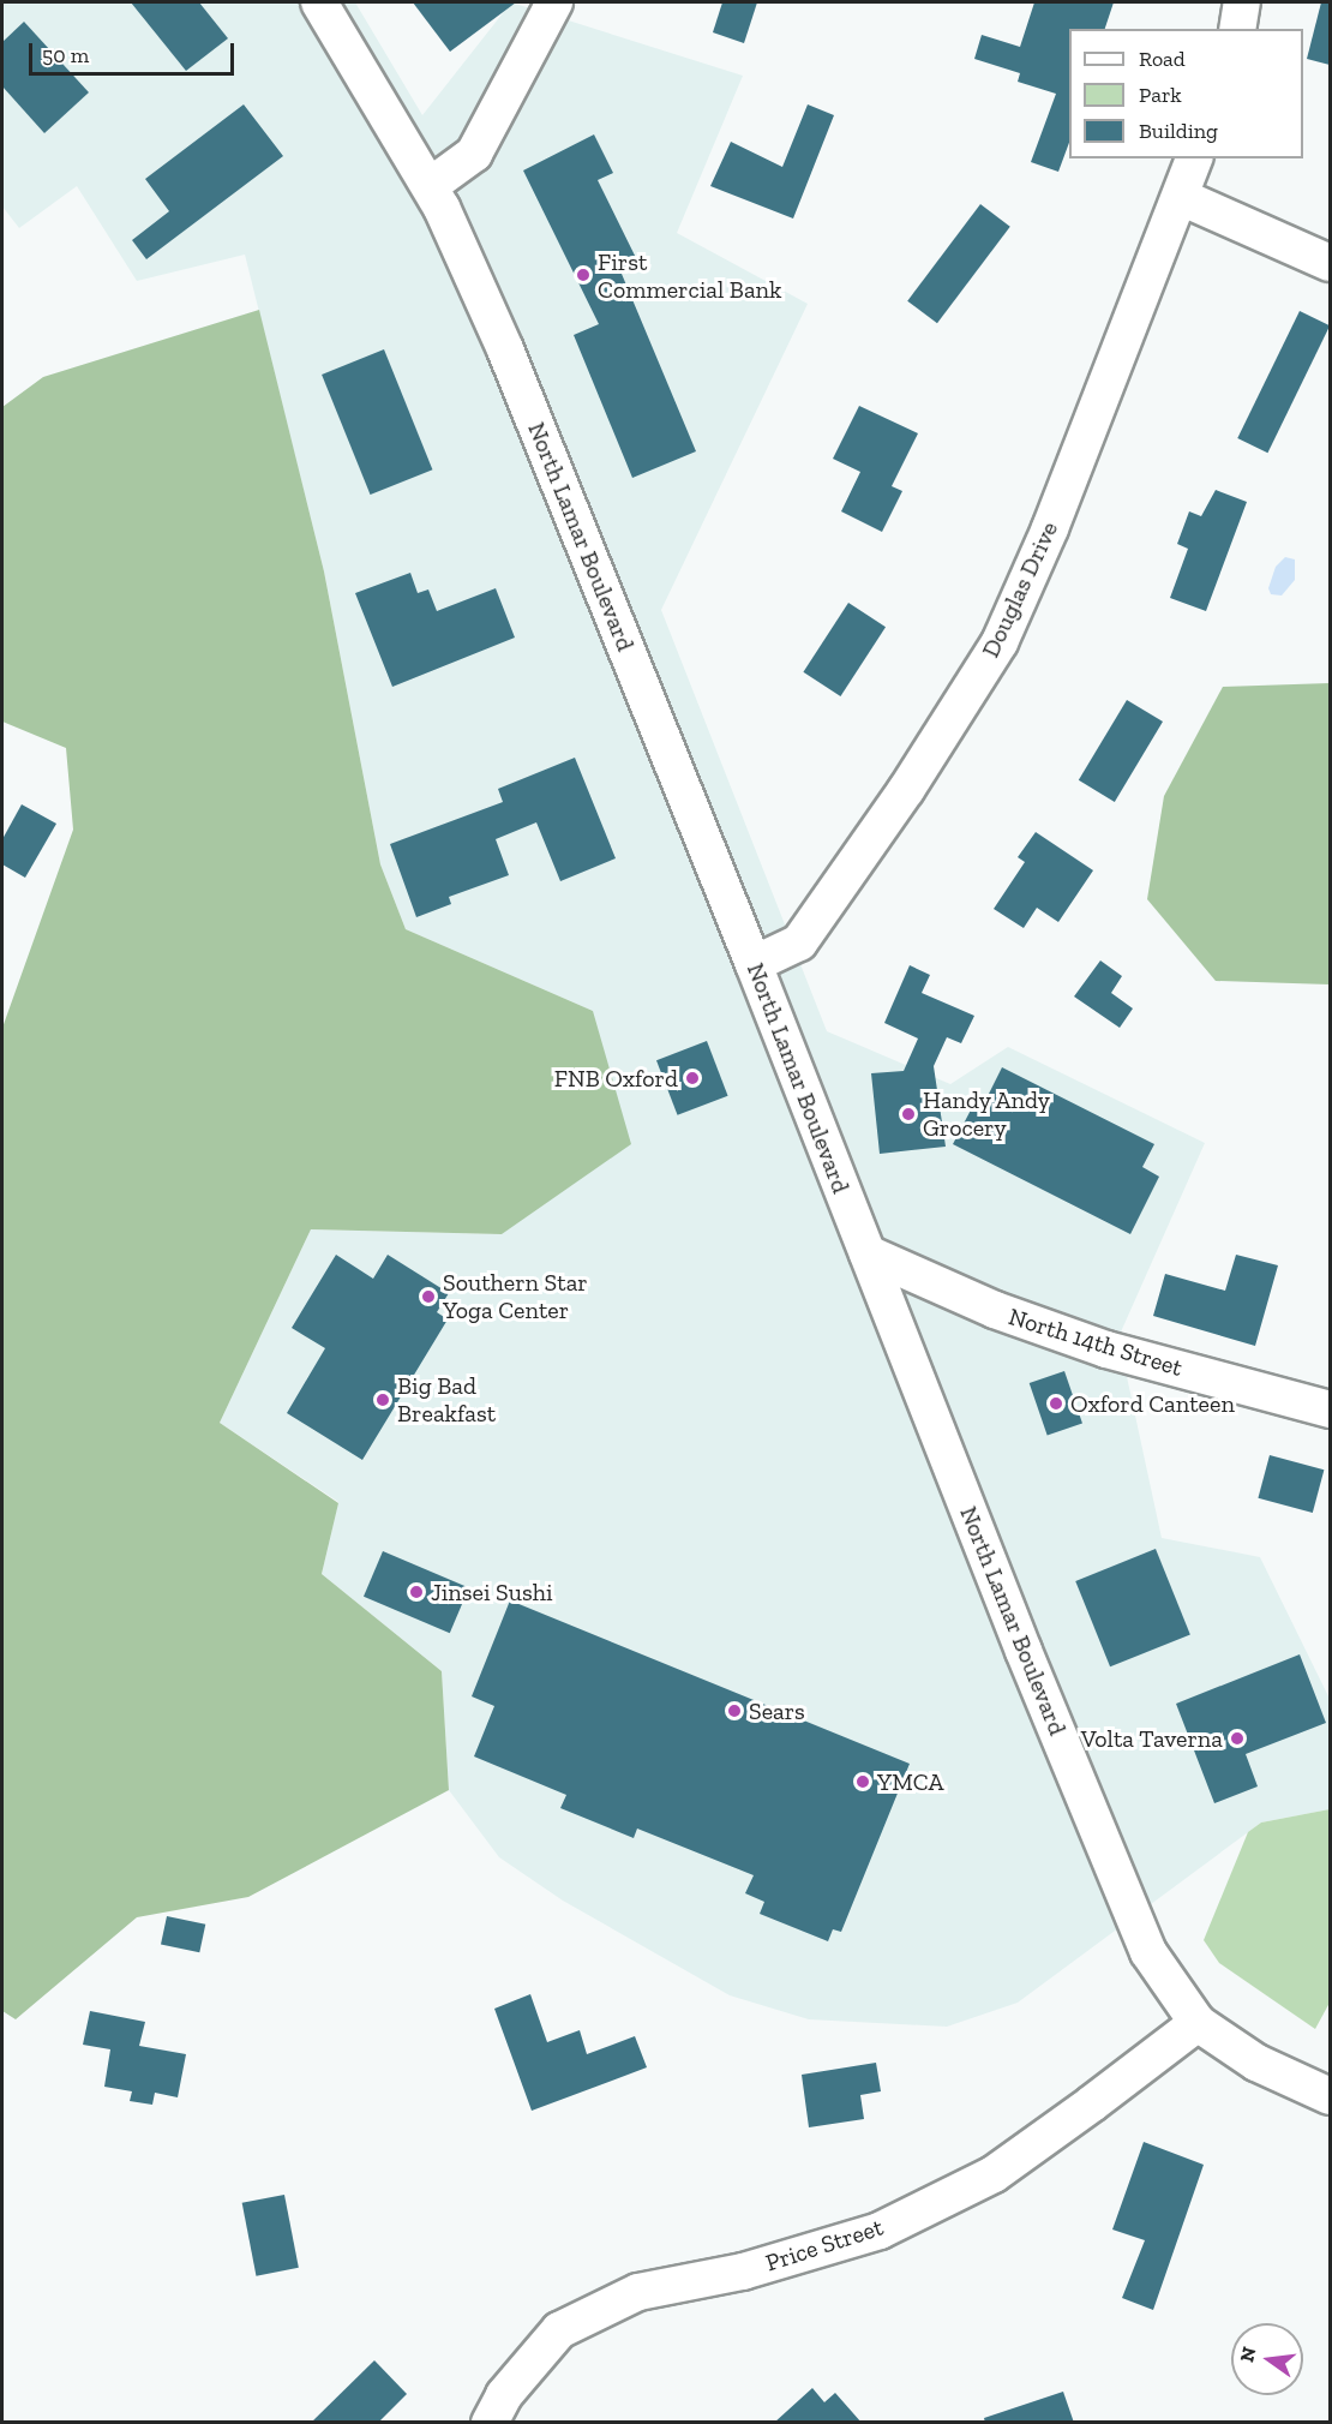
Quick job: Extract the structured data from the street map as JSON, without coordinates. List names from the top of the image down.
{
  "streets": {
    "street": [
      "North Lamar Boulevard",
      "Douglas Drive",
      "North 14th Street",
      "Price Street"
    ]
  },
  "crossings": [
    ["North Lamar Boulevard", "Douglas Drive"],
    ["North Lamar Boulevard", "North 14th Street"],
    ["North Lamar Boulevard", "Price Street"]
  ],
  "places": [
    "First Commercial Bank",
    "FNB Oxford",
    "Handy Andy Grocery",
    "Southern Star Yoga Center",
    "Big Bad Breakfast",
    "Oxford Canteen",
    "Jinsei Sushi",
    "Sears",
    "Volta Taverna",
    "YMCA"
  ],
  "legend": ["Road", "Park", "Building"],
  "scale_bar": "50 m",
  "north": "left"
}
